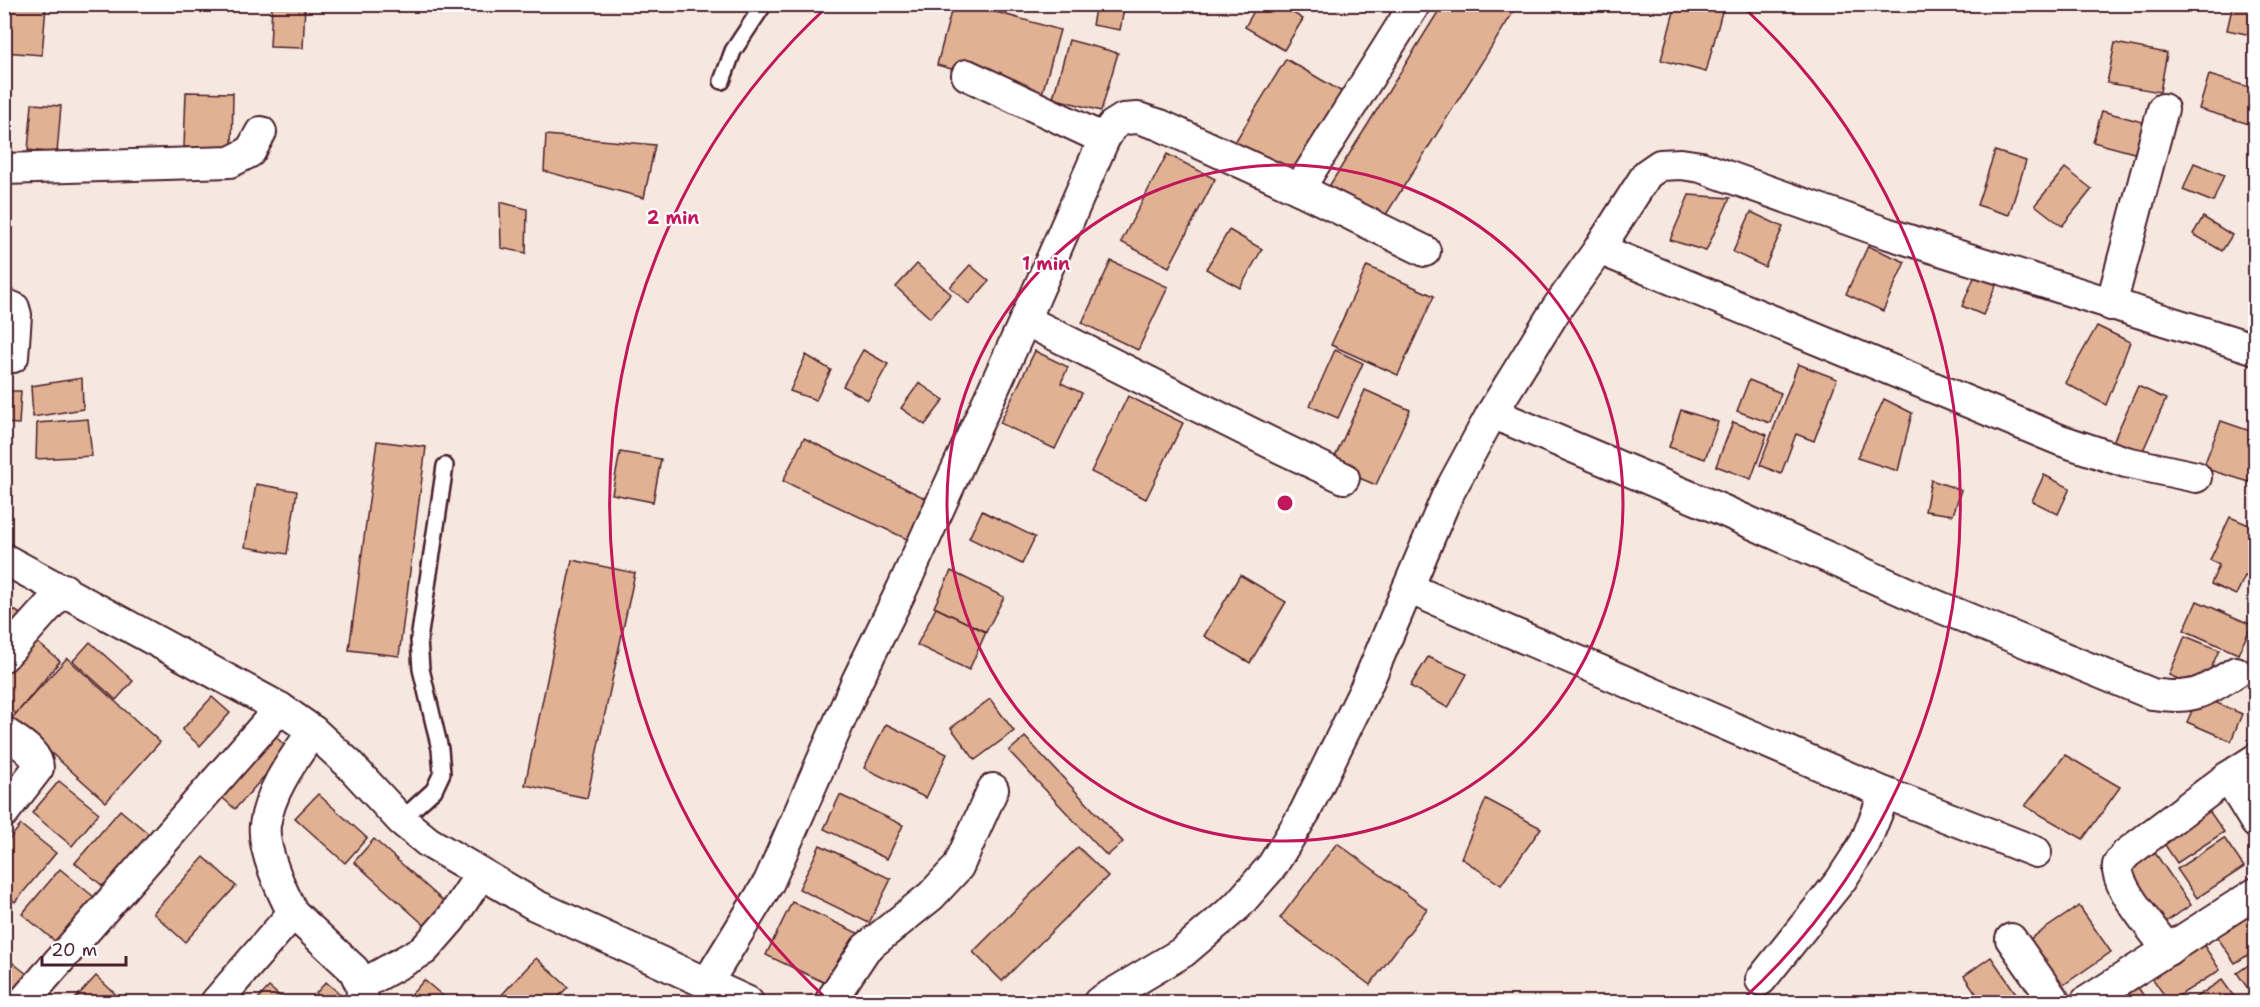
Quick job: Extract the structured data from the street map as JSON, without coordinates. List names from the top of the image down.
{
  "scale_bar": "20 m",
  "rings": ["2 min", "1 min"]
}
